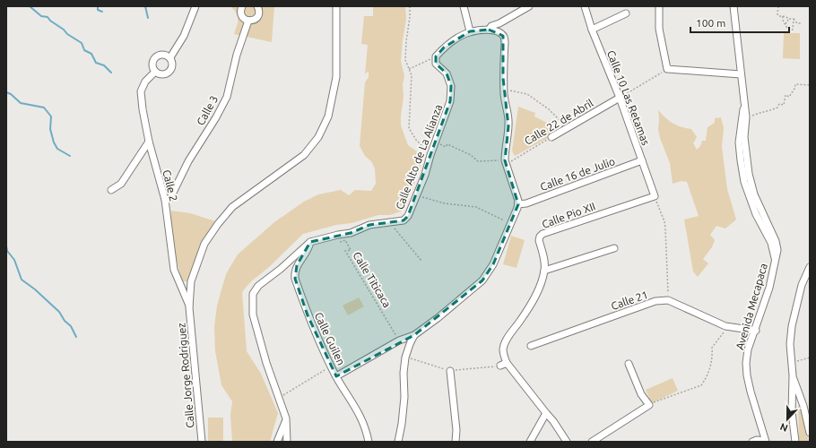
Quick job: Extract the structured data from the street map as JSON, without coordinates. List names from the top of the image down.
{
  "streets": {
    "street": [
      "Calle 10 Las Retamas",
      "Calle 3",
      "Calle 22 de Abril",
      "Calle Alto de La Alianza",
      "Calle 16 de Julio",
      "Calle 2",
      "Calle Pio XII",
      "Calle 21",
      "Avenida Mecapaca",
      "Calle Guilen",
      "Calle Jorge Rodriguez"
    ],
    "path": ["Calle Titicaca"]
  },
  "crossings": [
    ["Calle 10 Las Retamas", "Calle 22 de Abril"],
    ["Calle 10 Las Retamas", "Calle 16 de Julio"],
    ["Calle 10 Las Retamas", "Calle Pio XII"],
    ["Calle 3", "Calle 2"],
    ["Calle 22 de Abril", "Calle Alto de La Alianza"],
    ["Calle Alto de La Alianza", "Calle Titicaca"],
    ["Calle Alto de La Alianza", "Calle Guilen"],
    ["Calle 2", "Calle Jorge Rodriguez"]
  ],
  "scale_bar": "100 m",
  "north": "bottom"
}
